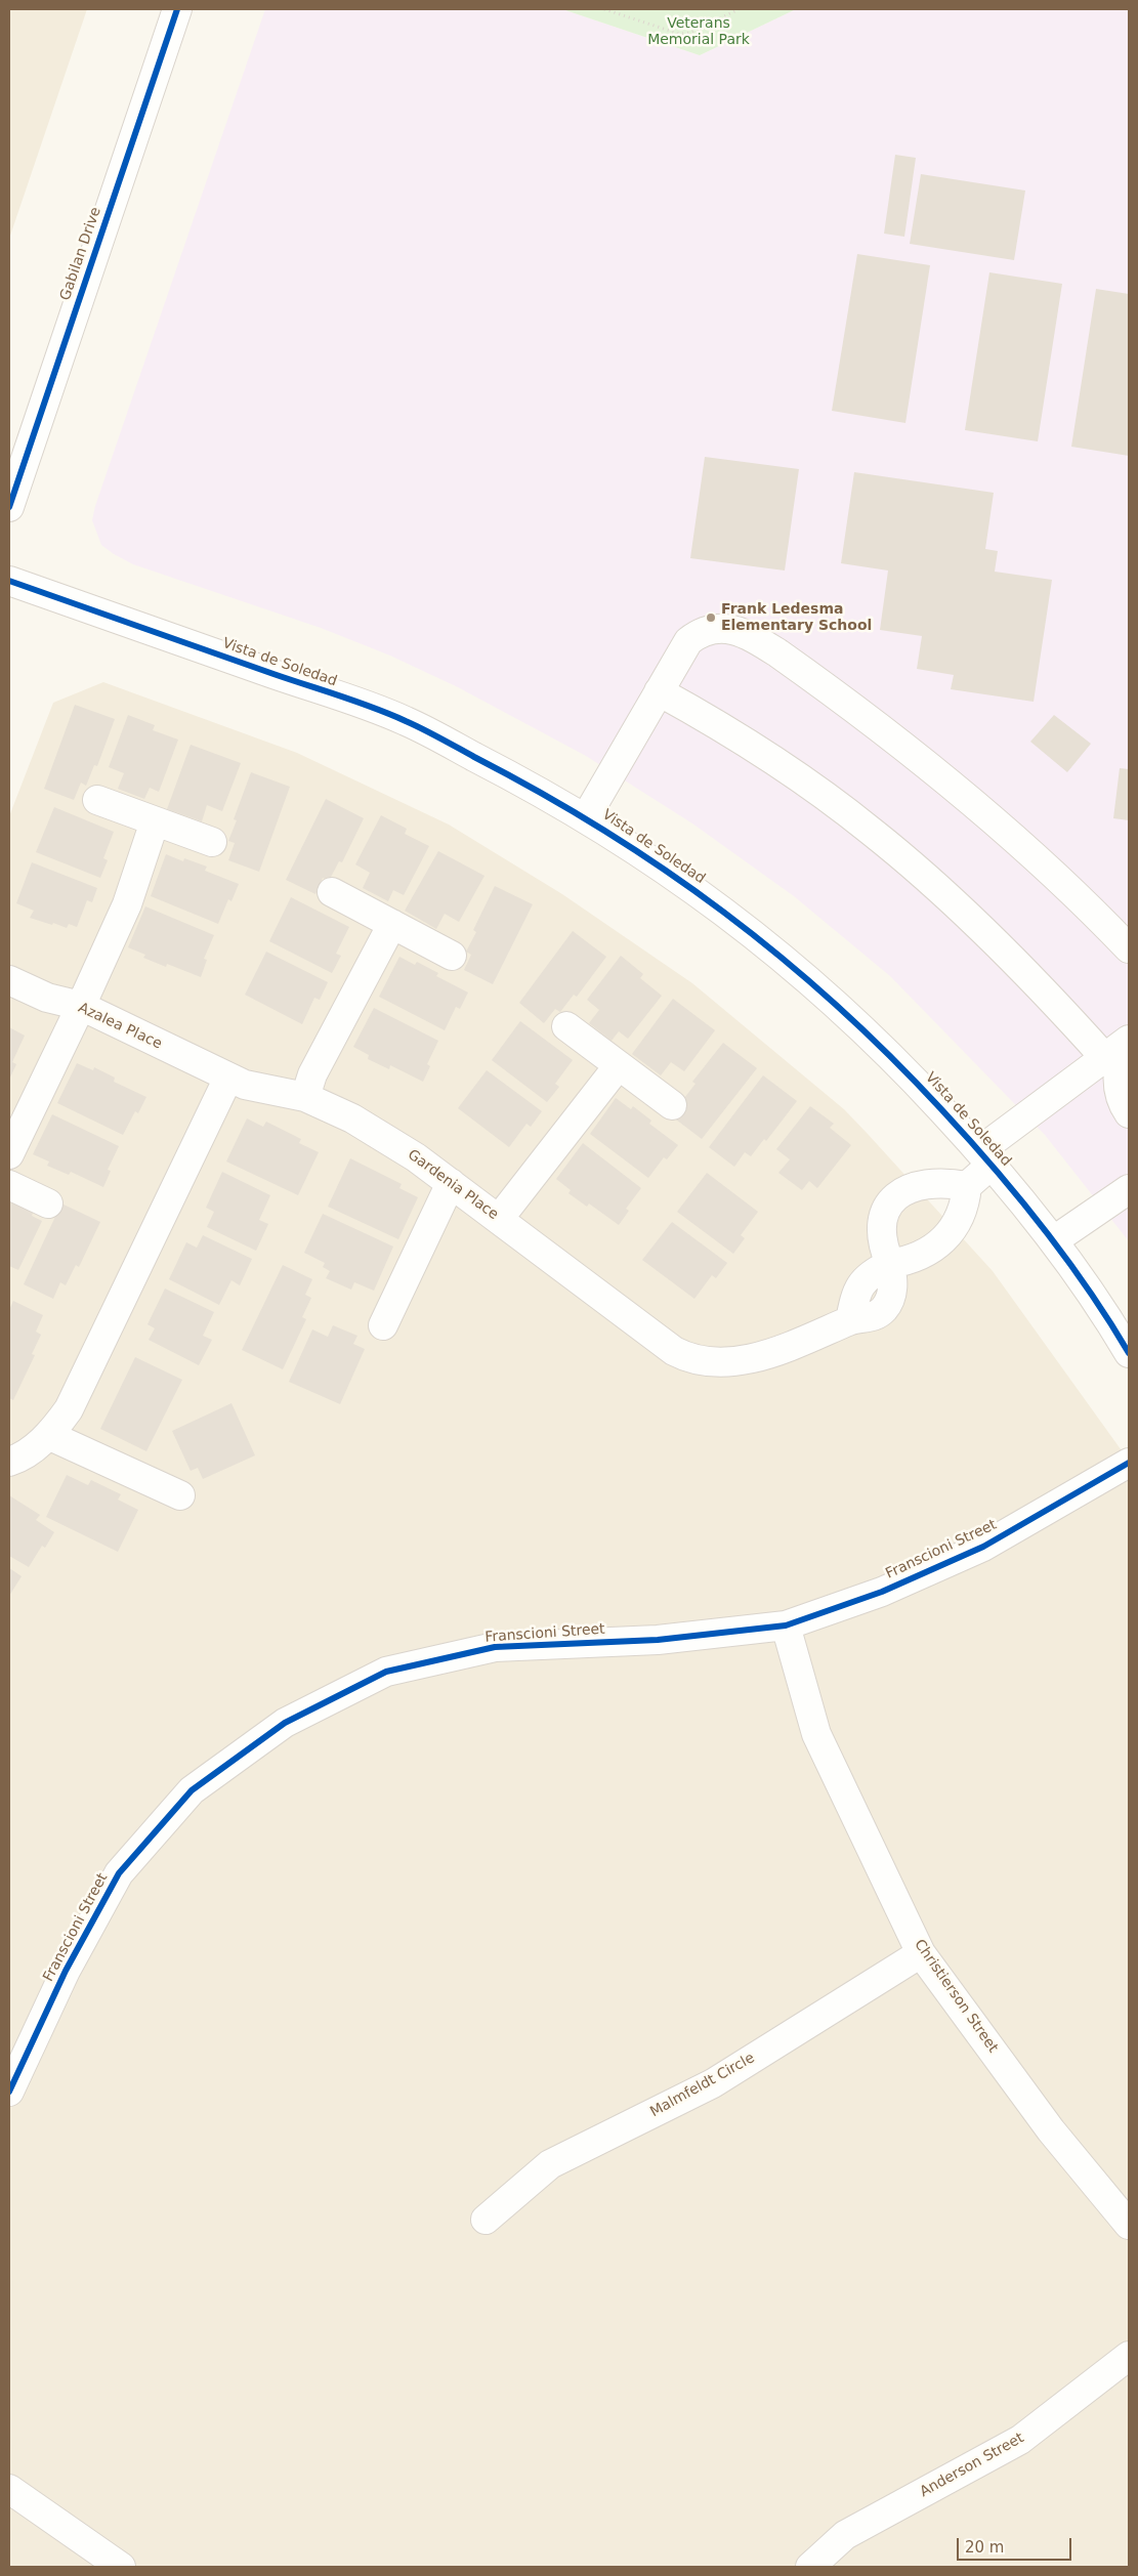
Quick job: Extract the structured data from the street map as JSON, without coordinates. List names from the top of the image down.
{
  "streets": {
    "street": [
      "Gabilan Drive",
      "Vista de Soledad",
      "Azalea Place",
      "Gardenia Place",
      "Franscioni Street",
      "Christierson Street",
      "Malmfeldt Circle",
      "Anderson Street"
    ]
  },
  "crossings": [
    ["Azalea Place", "Gardenia Place"],
    ["Franscioni Street", "Christierson Street"],
    ["Christierson Street", "Malmfeldt Circle"]
  ],
  "parks": ["Veterans Memorial Park"],
  "places": ["Frank Ledesma Elementary School"],
  "scale_bar": "20 m"
}
